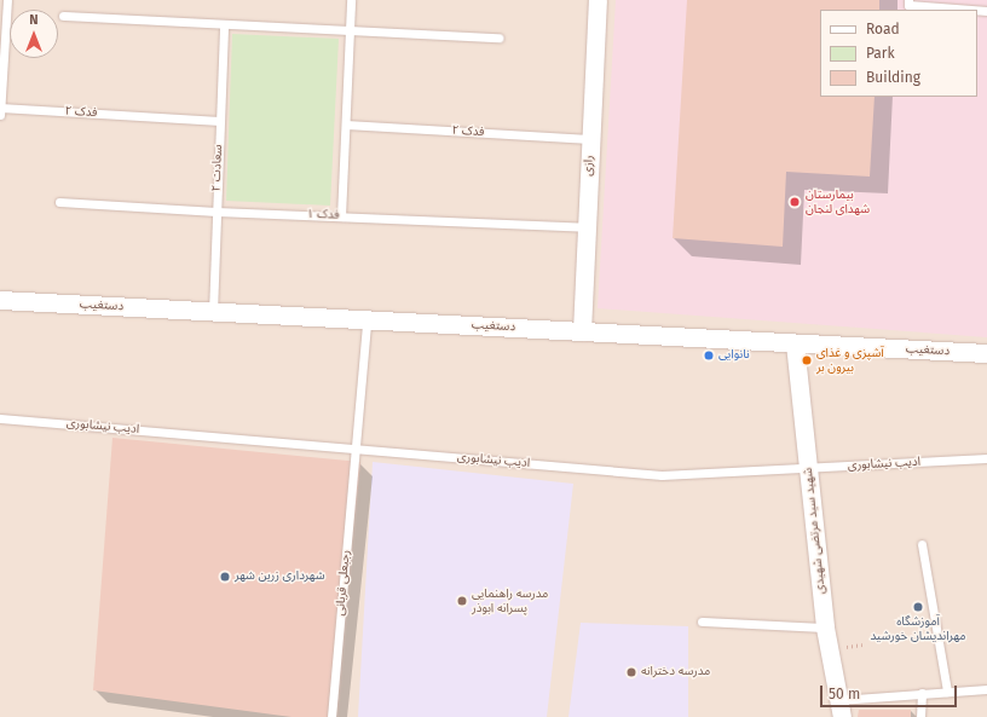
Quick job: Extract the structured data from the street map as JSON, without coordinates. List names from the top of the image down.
{
  "streets": {
    "street": ["رازی", "دستغیب", "شهید سید مرتضی شهیدی"],
    "lane": [
      "فدک ۲",
      "سعادت ۲",
      "فدک ۱",
      "ادیب نیشابوری",
      "رجبعلی قربانی"
    ]
  },
  "crossings": [
    ["فدک ۲", "رازی"],
    ["فدک ۲", "سعادت ۲"],
    ["رازی", "فدک ۱"],
    ["رازی", "دستغیب"],
    ["سعادت ۲", "فدک ۱"],
    ["سعادت ۲", "دستغیب"],
    ["دستغیب", "شهید سید مرتضی شهیدی"],
    ["دستغیب", "رجبعلی قربانی"],
    ["ادیب نیشابوری", "شهید سید مرتضی شهیدی"],
    ["ادیب نیشابوری", "رجبعلی قربانی"]
  ],
  "places": [
    "بیمارستان شهدای لنجان",
    "نانوایی",
    "آشپزی و غذای بیرون بر",
    "شهرداری زرین شهر",
    "مدرسه راهنمایی پسرانه ابوذر",
    "آموزشگاه مهراندیشان خورشید",
    "مدرسه دخترانه"
  ],
  "legend": ["Road", "Park", "Building"],
  "scale_bar": "50 m",
  "north": "top"
}
